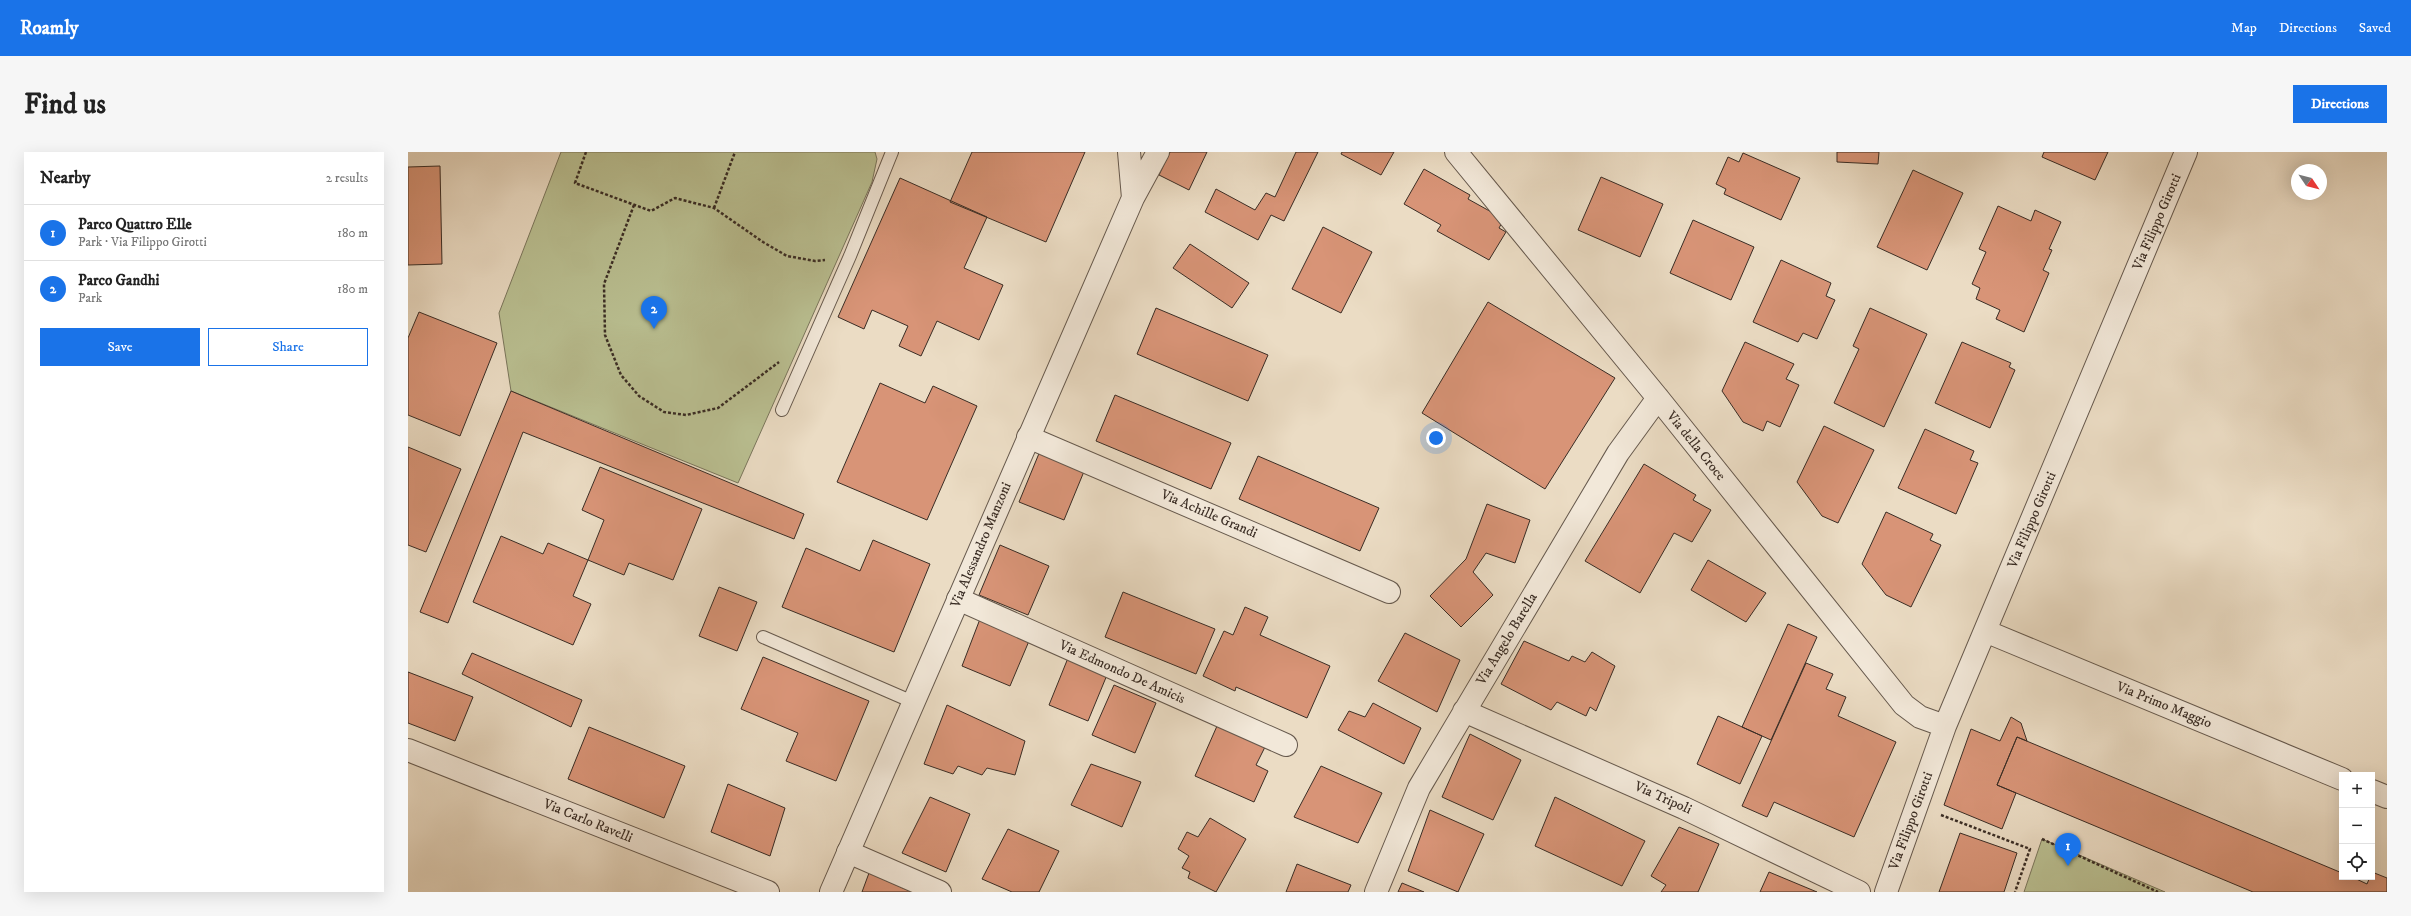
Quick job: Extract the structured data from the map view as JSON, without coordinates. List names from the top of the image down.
{
  "streets": {
    "street": [
      "Via Filippo Girotti",
      "Via della Croce",
      "Via Achille Grandi",
      "Via Alessandro Manzoni",
      "Via Angelo Barella",
      "Via Edmondo De Amicis",
      "Via Primo Maggio",
      "Via Tripoli",
      "Via Carlo Ravelli"
    ]
  },
  "crossings": [
    ["Via Filippo Girotti", "Via della Croce"],
    ["Via Filippo Girotti", "Via Primo Maggio"],
    ["Via della Croce", "Via Angelo Barella"],
    ["Via Achille Grandi", "Via Alessandro Manzoni"],
    ["Via Alessandro Manzoni", "Via Edmondo De Amicis"],
    ["Via Angelo Barella", "Via Tripoli"]
  ],
  "north": "bottom right",
  "page": {
    "header": "Roamly",
    "nav": ["Map", "Directions", "Saved"],
    "buttons": [
      "Directions",
      ["Save", "Share"]
    ],
    "title": "Find us",
    "heading": ["Nearby", "2 results"],
    "list": [
      {
        "mark": "1",
        "name": "Parco Quattro Elle",
        "note": "Park · Via Filippo Girotti",
        "value": "180 m"
      },
      {
        "mark": "2",
        "name": "Parco Gandhi",
        "note": "Park",
        "value": "180 m"
      }
    ],
    "pins": ["2", "1"],
    "map_buttons": ["+", "−"]
  }
}
